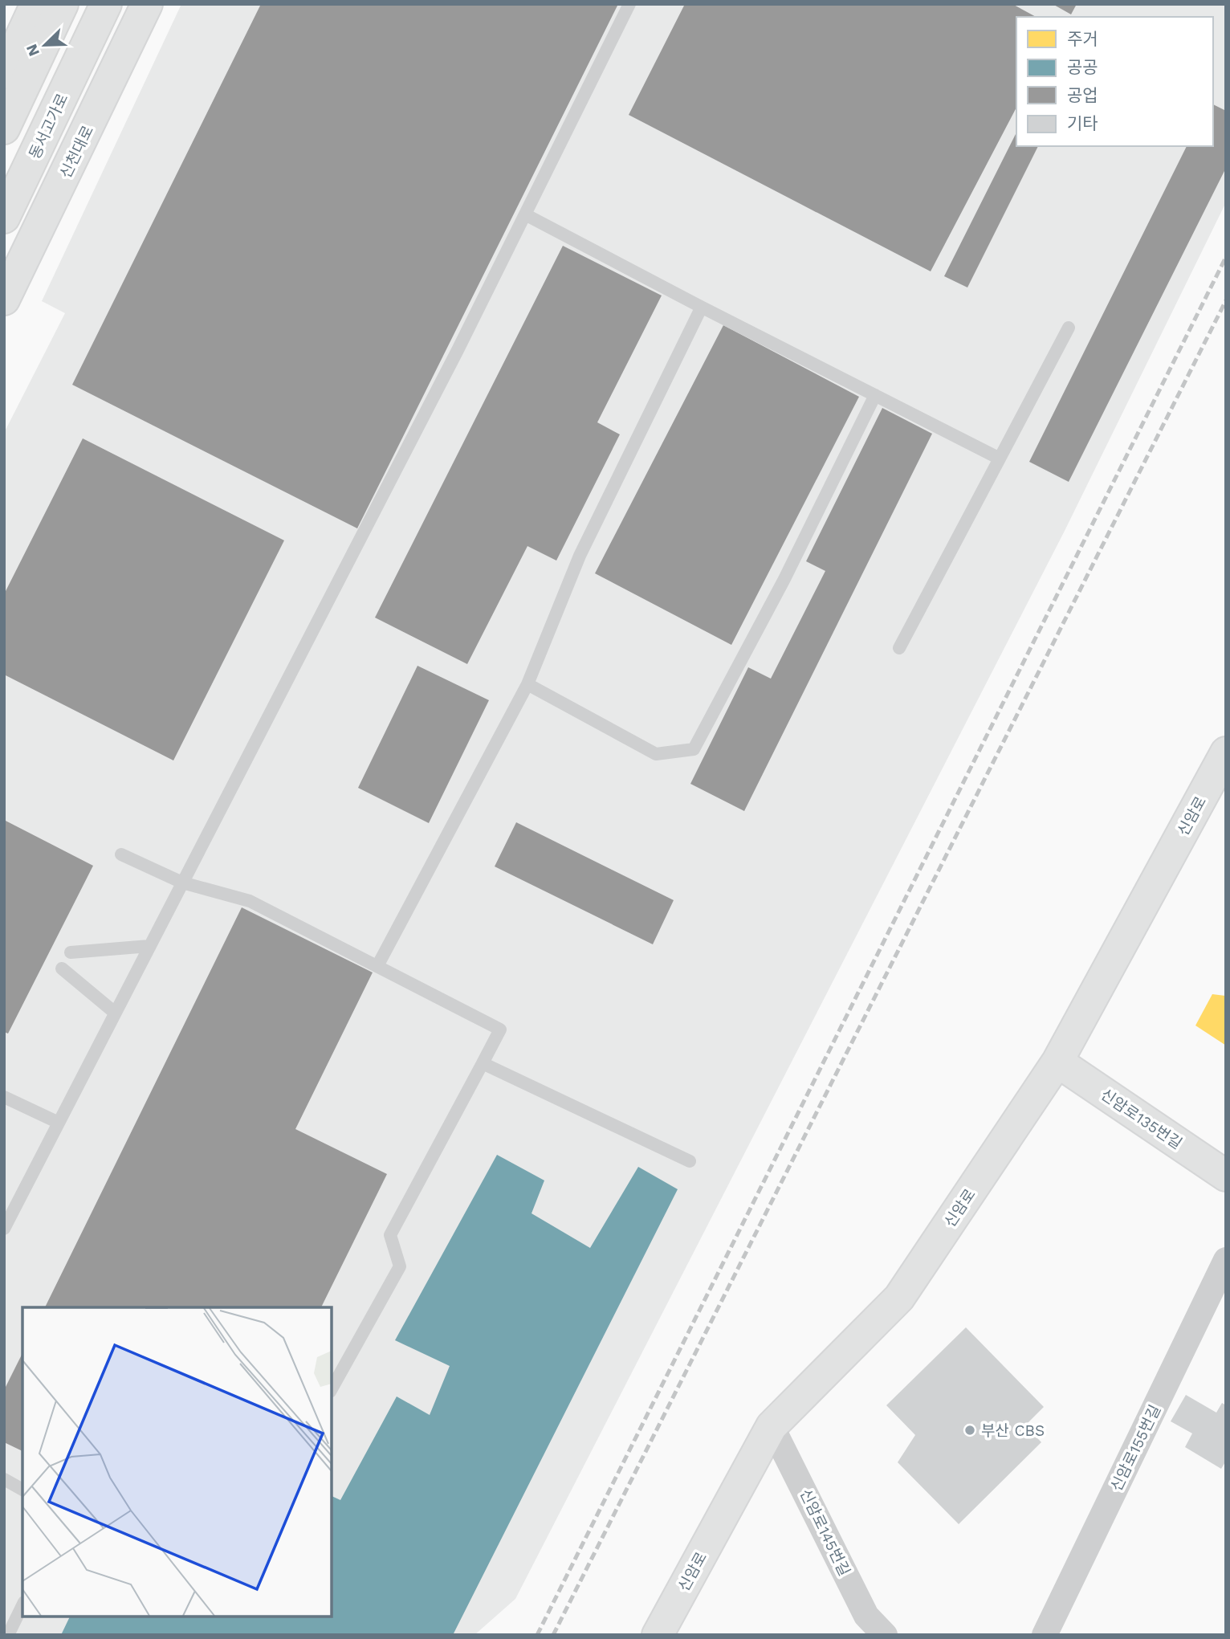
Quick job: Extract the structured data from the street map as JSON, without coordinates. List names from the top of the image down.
{
  "streets": {
    "main road": [
      "동서고가로",
      "신천대로",
      "신암로",
      "신암로135번길"
    ],
    "street": ["신암로155번길", "신암로145번길"]
  },
  "crossings": [
    ["신암로", "신암로135번길"],
    ["신암로", "신암로145번길"]
  ],
  "places": ["부산 CBS"],
  "legend": [
    "주거",
    "공공",
    "공업",
    "기타"
  ],
  "north": "bottom left"
}
